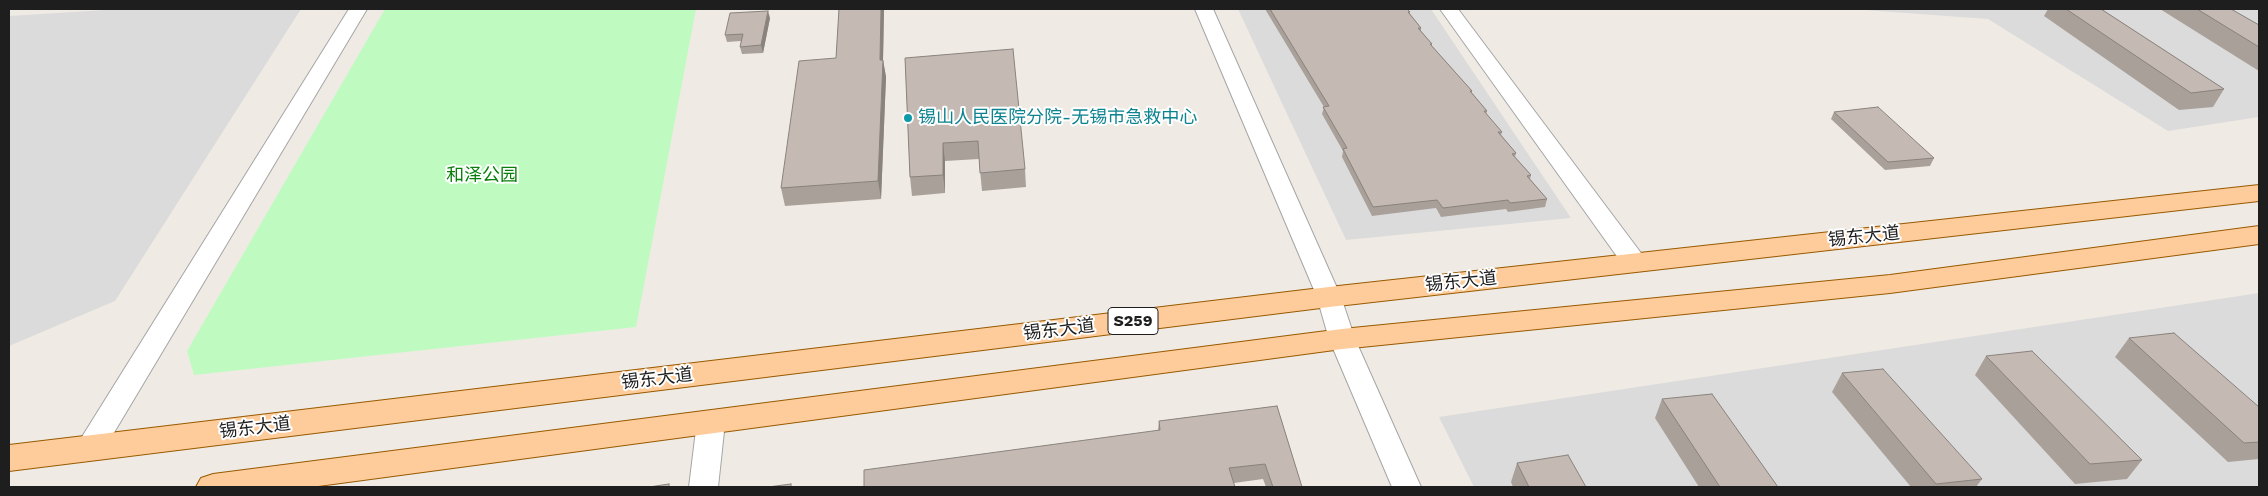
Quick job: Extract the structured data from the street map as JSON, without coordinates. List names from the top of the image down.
{
  "streets": {
    "main road": ["锡东大道", "S259"]
  },
  "parks": ["和泽公园"],
  "places": ["锡山人民医院分院-无锡市急救中心"]
}
